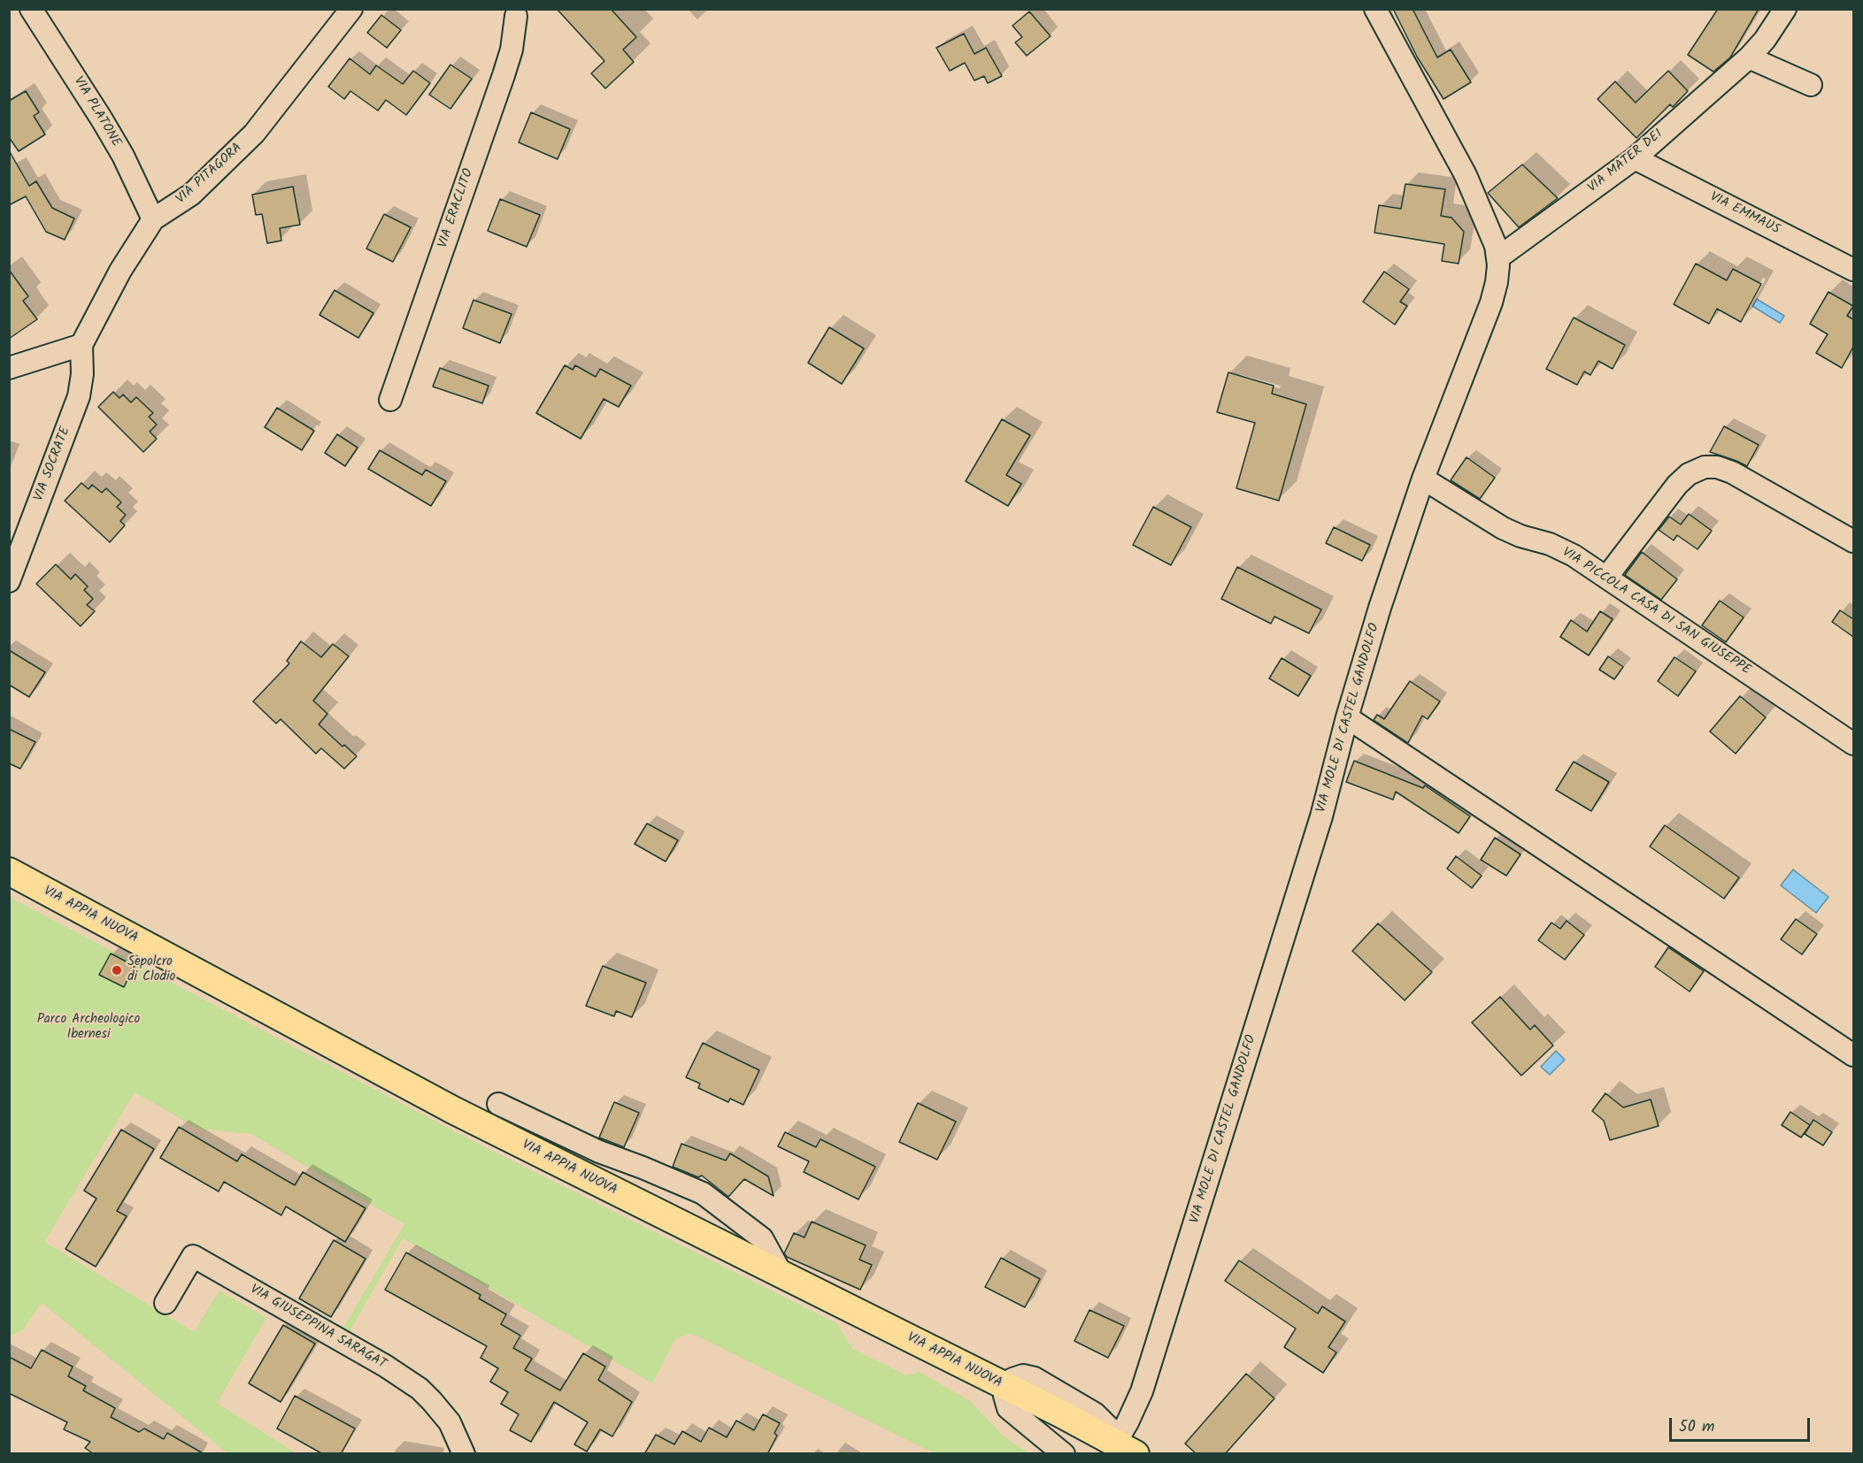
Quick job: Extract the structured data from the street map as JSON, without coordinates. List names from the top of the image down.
{
  "streets": {
    "main road": ["VIA APPIA NUOVA"],
    "street": [
      "VIA PLATONE",
      "VIA MATER DEI",
      "VIA PITAGORA",
      "VIA ERACLITO",
      "VIA EMMAUS",
      "VIA SOCRATE",
      "VIA PICCOLA CASA DI SAN GIUSEPPE",
      "VIA MOLE DI CASTEL GANDOLFO",
      "VIA GIUSEPPINA SARAGAT"
    ]
  },
  "crossings": [
    ["VIA PLATONE", "VIA PITAGORA"],
    ["VIA MATER DEI", "VIA EMMAUS"],
    ["VIA MATER DEI", "VIA MOLE DI CASTEL GANDOLFO"],
    ["VIA PITAGORA", "VIA SOCRATE"],
    ["VIA PICCOLA CASA DI SAN GIUSEPPE", "VIA MOLE DI CASTEL GANDOLFO"],
    ["VIA MOLE DI CASTEL GANDOLFO", "VIA APPIA NUOVA"]
  ],
  "parks": ["Parco Archeologico Ibernesi"],
  "places": ["Sepolcro di Clodio"],
  "scale_bar": "50 m"
}
